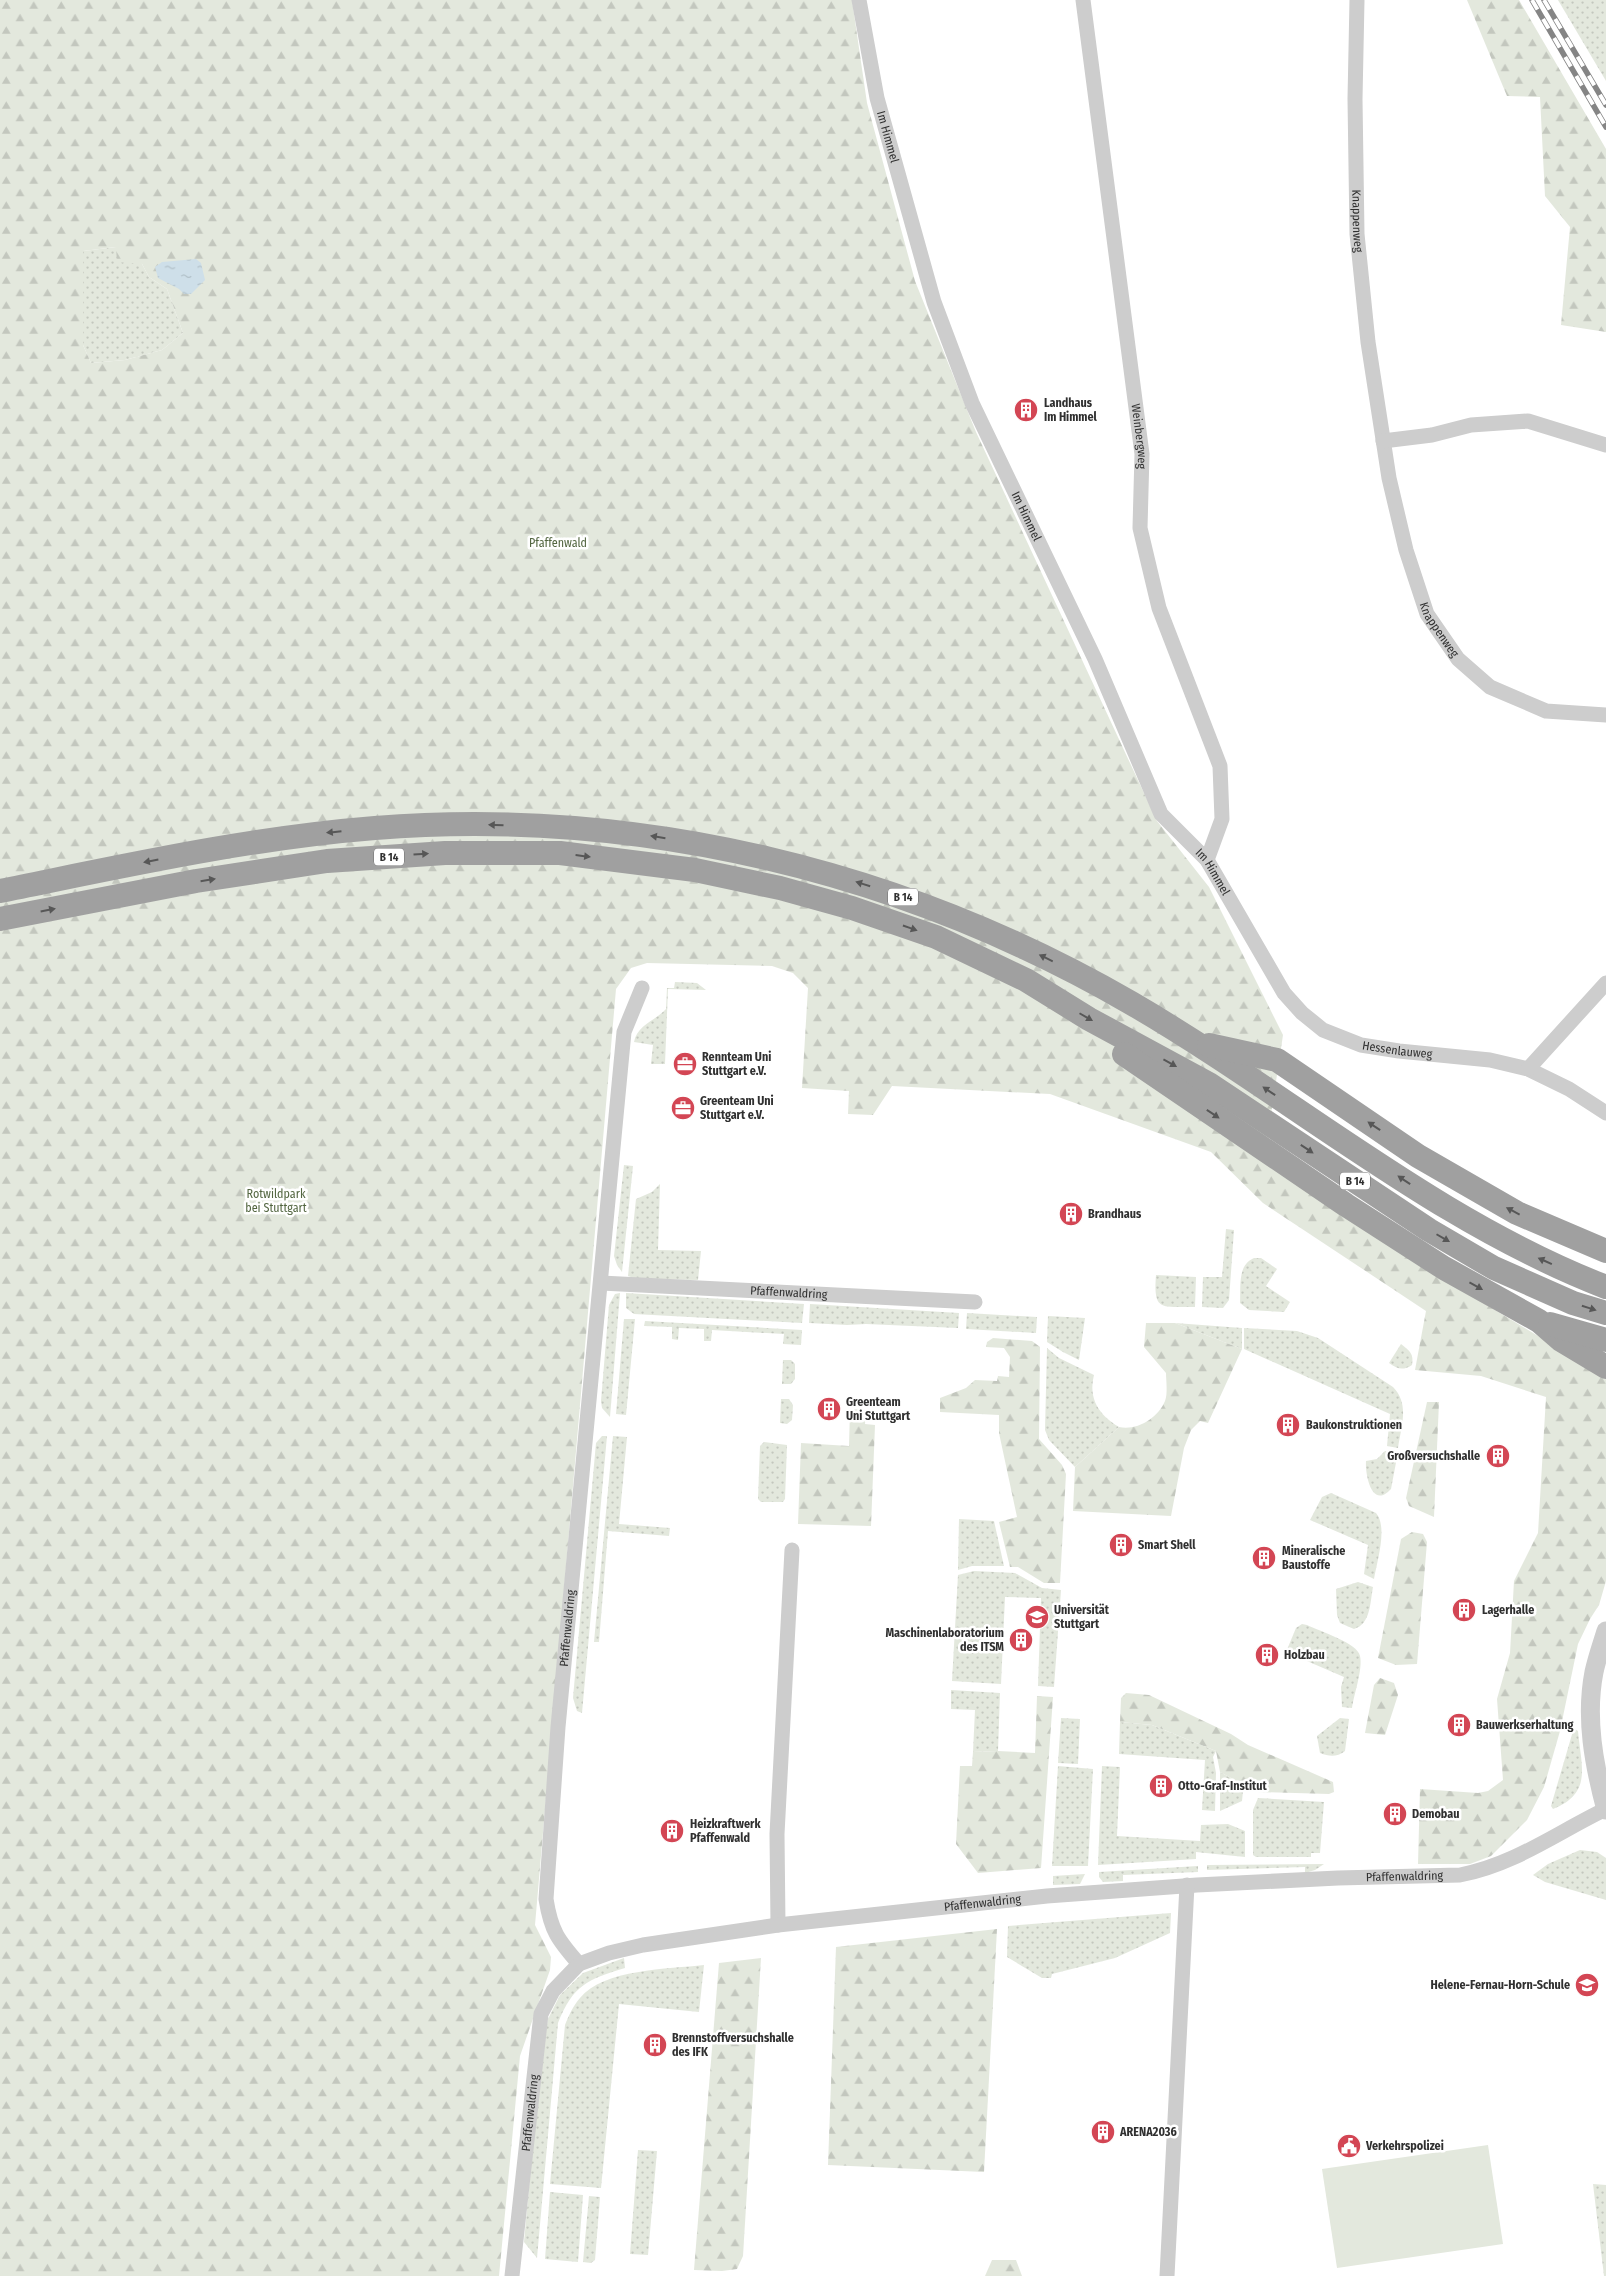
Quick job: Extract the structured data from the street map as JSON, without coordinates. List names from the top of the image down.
{
  "streets": {
    "highway": ["B 14"],
    "street": [
      "Im Himmel",
      "Knappenweg",
      "Weinbergweg",
      "Hessenlauweg",
      "Pfaffenwaldring"
    ]
  },
  "crossings": [
    ["Im Himmel", "Weinbergweg"],
    ["Im Himmel", "Hessenlauweg"]
  ],
  "parks": ["Pfaffenwald", "Rotwildpark bei Stuttgart"],
  "places": {
    "building": [
      "Landhaus Im Himmel",
      "Brandhaus",
      "Greenteam Uni Stuttgart",
      "Baukonstruktionen",
      "Großversuchshalle",
      "Smart Shell",
      "Mineralische Baustoffe",
      "Lagerhalle",
      "Maschinenlaboratorium des ITSM",
      "Holzbau",
      "Bauwerkserhaltung",
      "Otto-Graf-Institut",
      "Demobau",
      "Heizkraftwerk Pfaffenwald",
      "Brennstoffversuchshalle des IFK",
      "ARENA2036"
    ],
    "office": ["Rennteam Uni Stuttgart e.V.", "Greenteam Uni Stuttgart e.V."],
    "school or university": ["Universität Stuttgart", "Helene-Fernau-Horn-Schule"],
    "public building": ["Verkehrspolizei"]
  }
}
